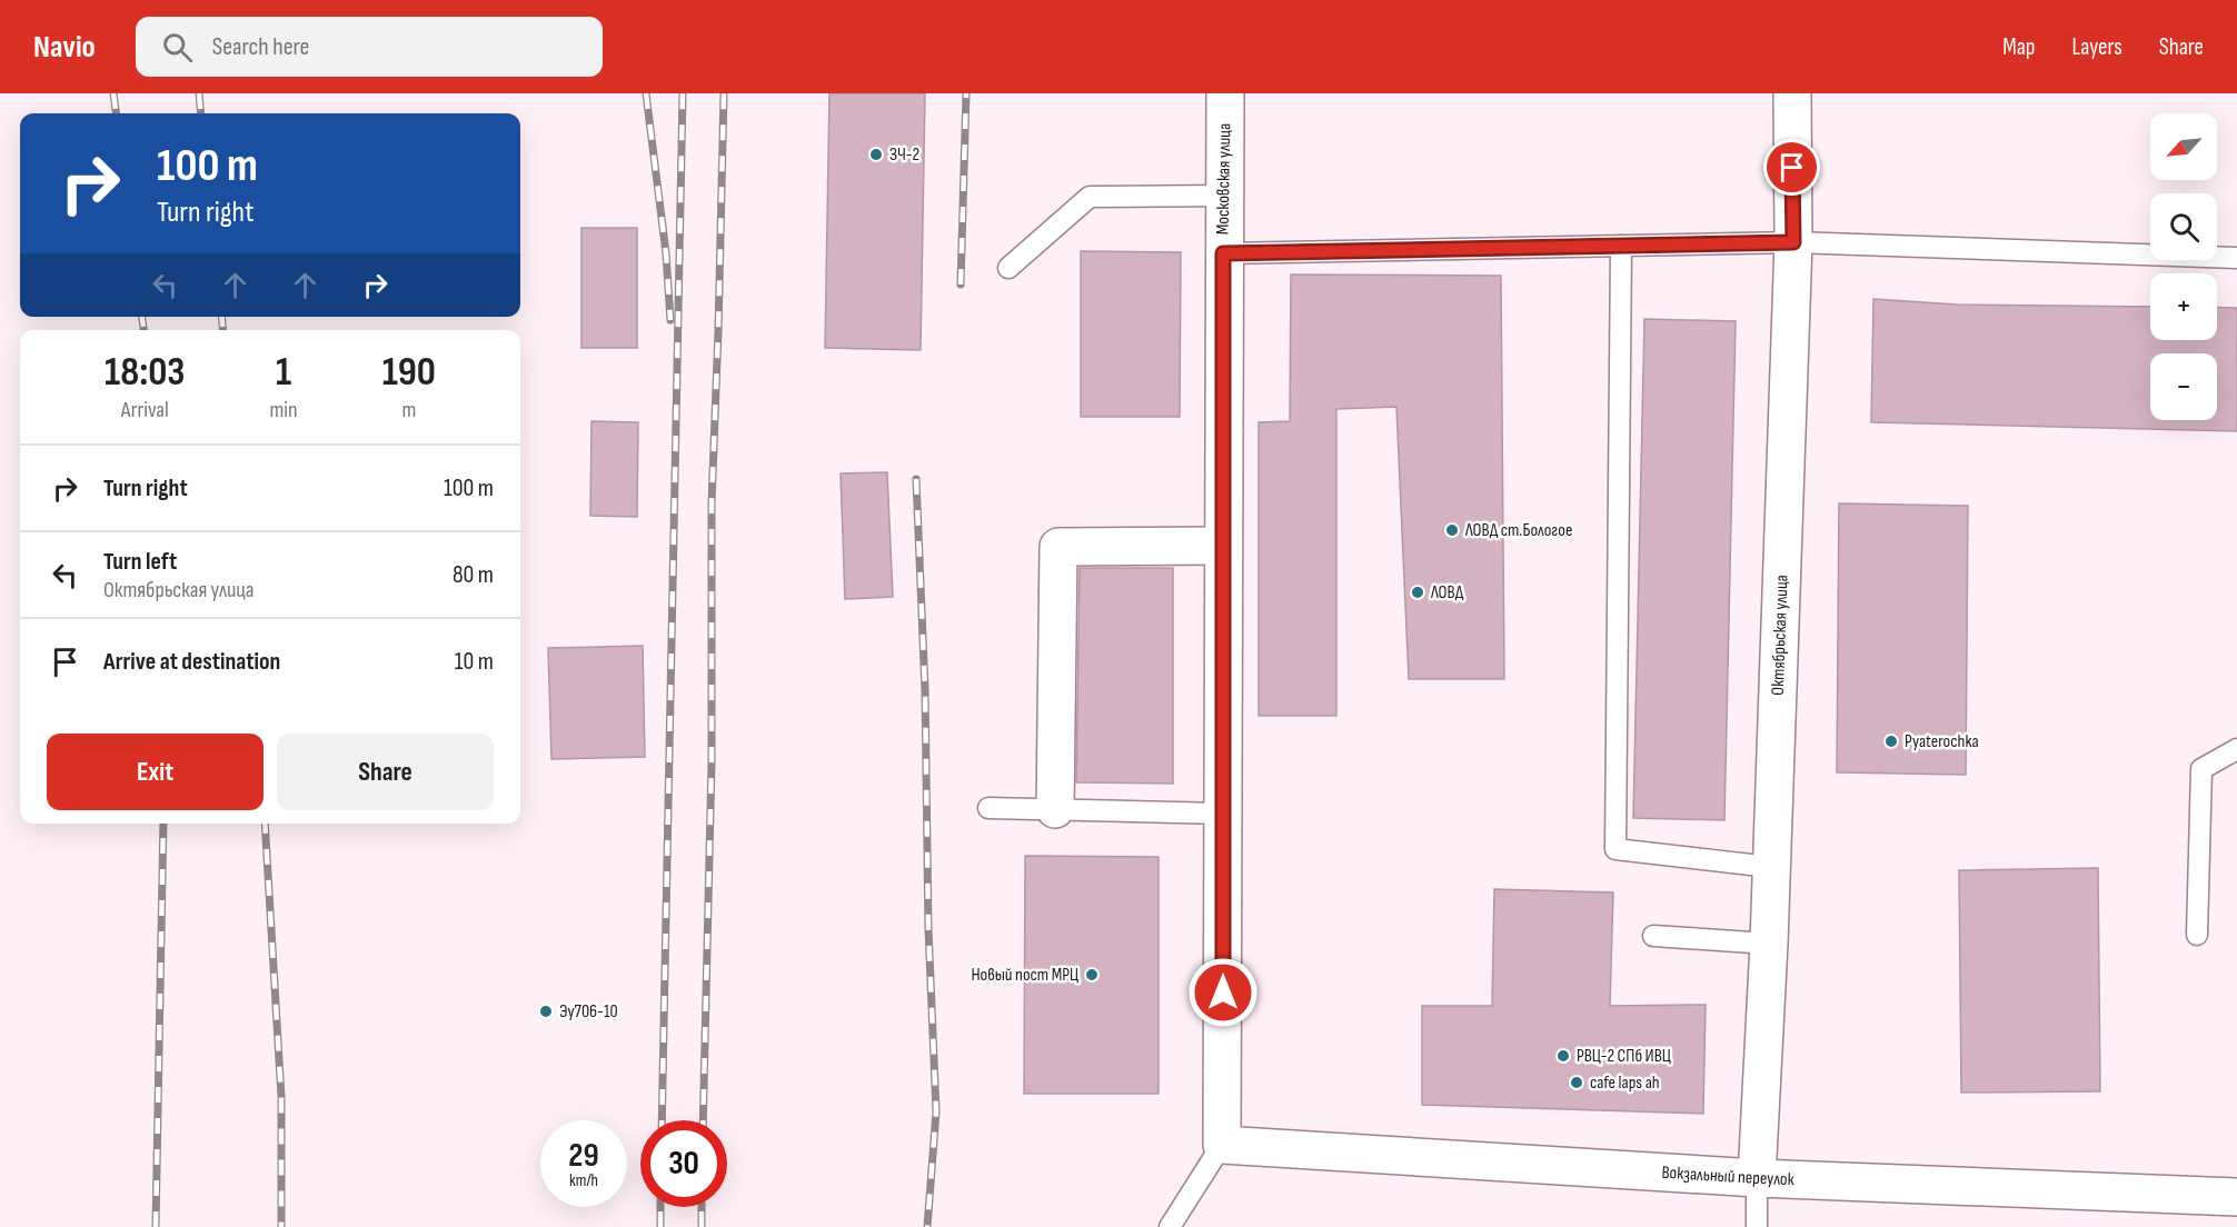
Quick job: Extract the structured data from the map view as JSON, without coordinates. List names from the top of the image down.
{
  "streets": {
    "street": ["Московская улица", "Октябрьская улица", "Вокзальный переулок"]
  },
  "crossings": [
    ["Московская улица", "Вокзальный переулок"],
    ["Октябрьская улица", "Вокзальный переулок"]
  ],
  "places": [
    "ЗЧ-2",
    "ЛОВД ст.Бологое",
    "ЛОВД",
    "Pyaterochka",
    "Новый пост МРЦ",
    "Эу706-10",
    "РВЦ-2 СПб ИВЦ",
    "cafe laps ah"
  ],
  "north": "bottom left",
  "page": {
    "header": "Navio",
    "search": "Search here",
    "nav": ["Map", "Layers", "Share"],
    "map_buttons": ["+", "−"],
    "turn": ["100 m", "Turn right"],
    "eta": [
      "18:03",
      "Arrival",
      "1",
      "min",
      "190",
      "m"
    ],
    "list": [
      {
        "name": "Turn right",
        "value": "100 m"
      },
      {
        "name": "Turn left",
        "note": "Октябрьская улица",
        "value": "80 m"
      },
      {
        "name": "Arrive at destination",
        "value": "10 m"
      }
    ],
    "buttons": ["Exit", "Share"],
    "speed": "29 km/h",
    "limit": "30"
  }
}
